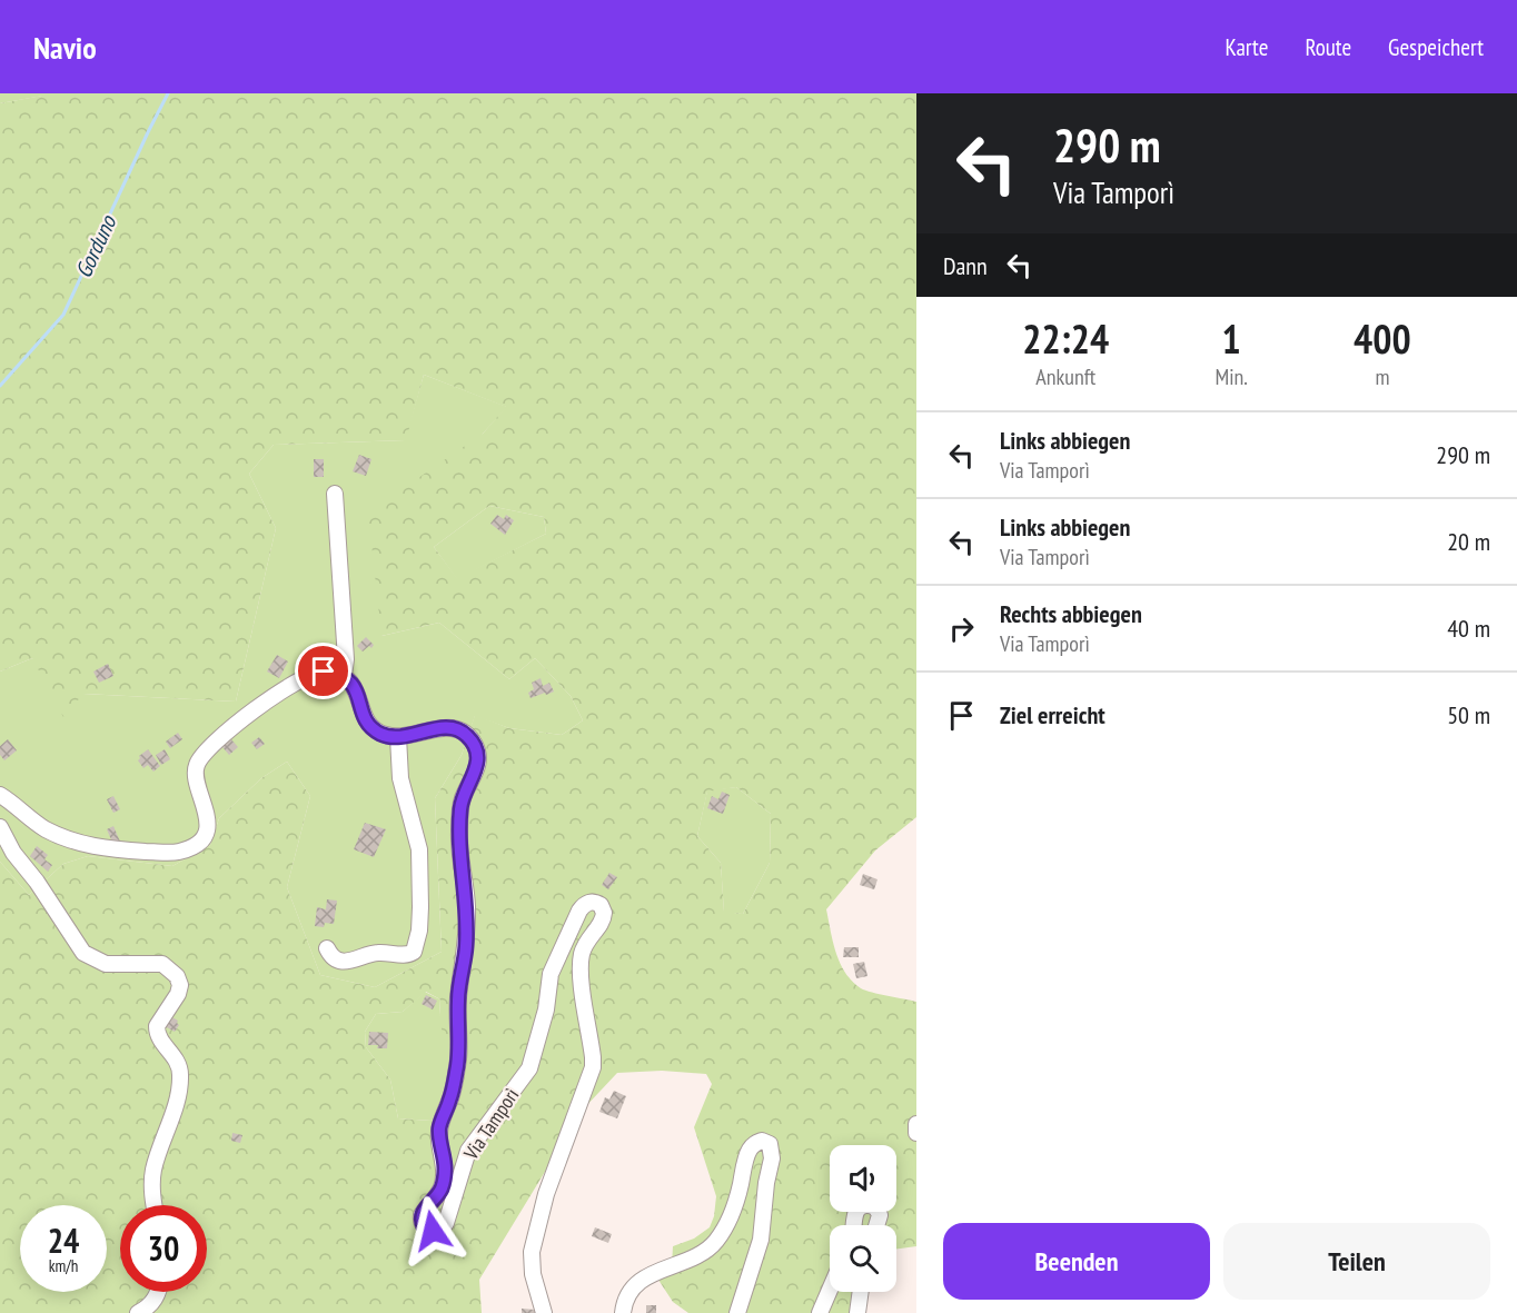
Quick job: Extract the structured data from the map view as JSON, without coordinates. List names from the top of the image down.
{
  "streets": {
    "street": ["Via Tamporì"]
  },
  "water": ["Gorduno"],
  "page": {
    "header": "Navio",
    "nav": ["Karte", "Route", "Gespeichert"],
    "turn": ["290 m", "Via Tamporì"],
    "then": "Dann",
    "eta": [
      "22:24",
      "Ankunft",
      "1",
      "Min.",
      "400",
      "m"
    ],
    "list": [
      {
        "name": "Links abbiegen",
        "note": "Via Tamporì",
        "value": "290 m"
      },
      {
        "name": "Links abbiegen",
        "note": "Via Tamporì",
        "value": "20 m"
      },
      {
        "name": "Rechts abbiegen",
        "note": "Via Tamporì",
        "value": "40 m"
      },
      {
        "name": "Ziel erreicht",
        "value": "50 m"
      }
    ],
    "speed": "24 km/h",
    "limit": "30",
    "buttons": ["Beenden", "Teilen"]
  }
}
